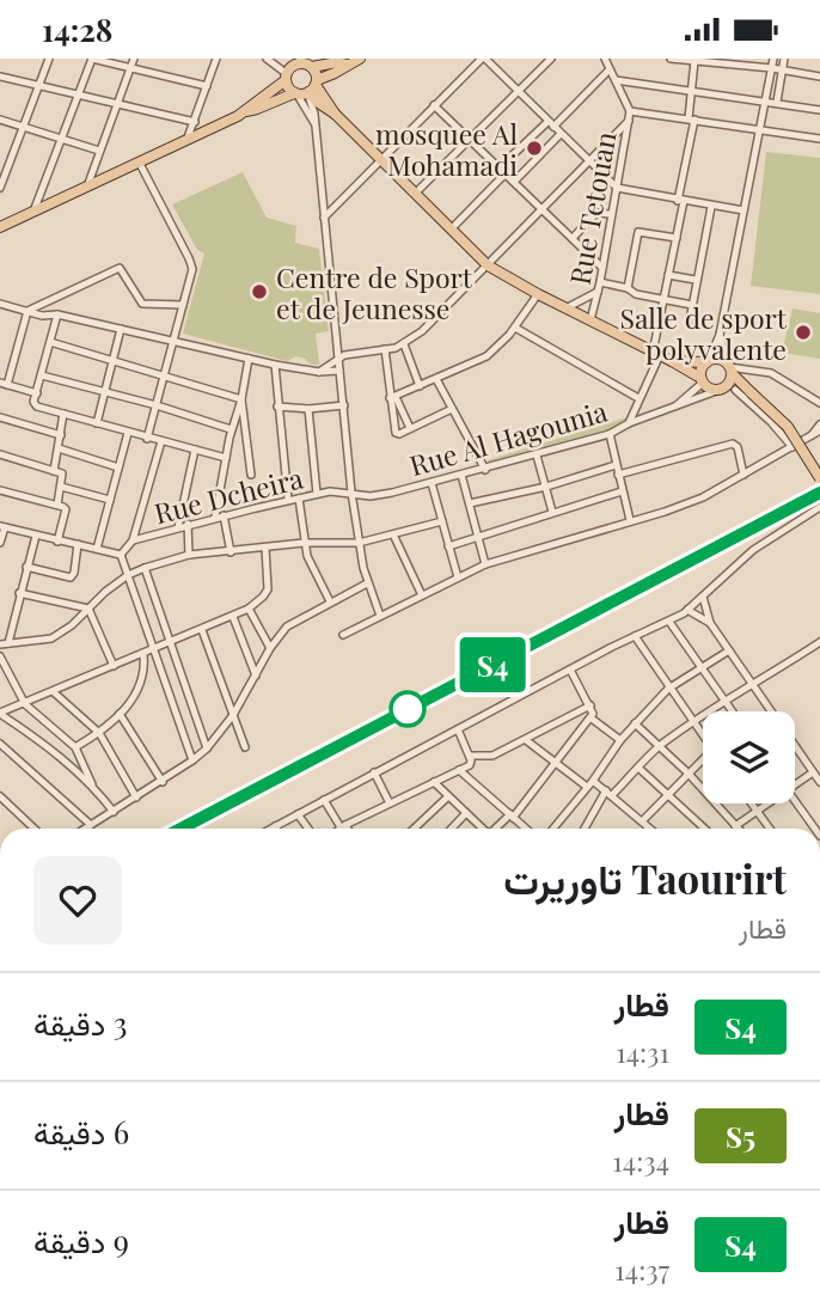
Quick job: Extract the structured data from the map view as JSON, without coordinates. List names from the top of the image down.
{
  "streets": {
    "street": ["Rue Tetouan", "Rue Al Hagounia", "Rue Dcheira"]
  },
  "crossings": [
    ["Rue Al Hagounia", "Rue Dcheira"]
  ],
  "places": ["mosquee Al Mohamadi", "Centre de Sport et de Jeunesse", "Salle de sport polyvalente"],
  "page": {
    "status": "14:28",
    "on_map": "S4",
    "heading": ["Taourirt تاوريرت", "قطار"],
    "list": [
      {
        "mark": "S4",
        "name": "قطار",
        "note": "14:31",
        "value": "3 دقيقة"
      },
      {
        "mark": "S5",
        "name": "قطار",
        "note": "14:34",
        "value": "6 دقيقة"
      },
      {
        "mark": "S4",
        "name": "قطار",
        "note": "14:37",
        "value": "9 دقيقة"
      }
    ]
  }
}
